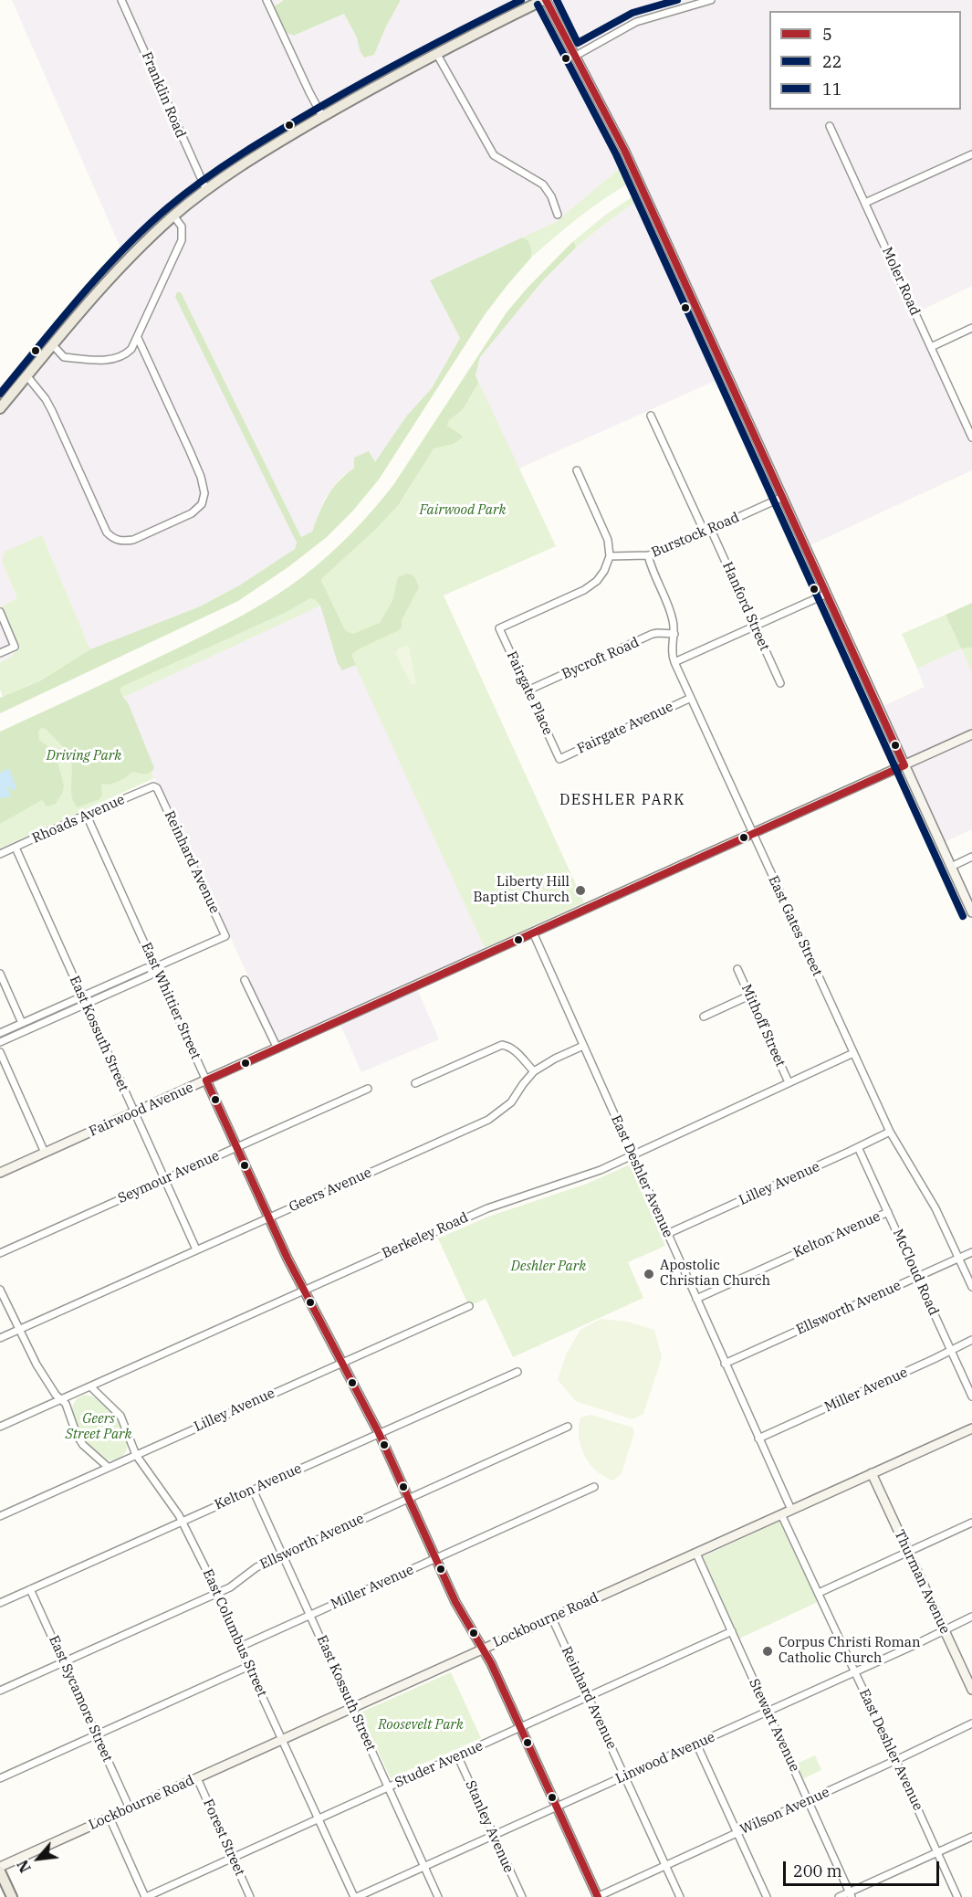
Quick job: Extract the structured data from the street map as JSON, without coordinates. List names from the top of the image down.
{
  "streets": {
    "street": [
      "Franklin Road",
      "Moler Road",
      "Burstock Road",
      "Hanford Street",
      "Bycroft Road",
      "Fairgate Place",
      "Fairgate Avenue",
      "Rhoads Avenue",
      "Reinhard Avenue",
      "East Gates Street",
      "East Whittier Street",
      "Mithoff Street",
      "East Kossuth Street",
      "Fairwood Avenue",
      "East Deshler Avenue",
      "Seymour Avenue",
      "Lilley Avenue",
      "Geers Avenue",
      "Kelton Avenue",
      "Berkeley Road",
      "McCloud Road",
      "Ellsworth Avenue",
      "Miller Avenue",
      "Thurman Avenue",
      "Lockbourne Road",
      "East Columbus Street",
      "East Sycamore Street",
      "Stewart Avenue",
      "Linwood Avenue",
      "Studer Avenue",
      "Wilson Avenue",
      "Stanley Avenue",
      "Forest Street"
    ]
  },
  "crossings": [
    ["Burstock Road", "Hanford Street"],
    ["Burstock Road", "Fairgate Place"],
    ["Burstock Road", "East Gates Street"],
    ["Bycroft Road", "Fairgate Place"],
    ["Bycroft Road", "East Gates Street"],
    ["Fairgate Place", "Fairgate Avenue"],
    ["Fairgate Avenue", "East Gates Street"],
    ["Rhoads Avenue", "Reinhard Avenue"],
    ["Rhoads Avenue", "East Whittier Street"],
    ["Rhoads Avenue", "East Kossuth Street"],
    ["Reinhard Avenue", "East Whittier Street"],
    ["Reinhard Avenue", "Lockbourne Road"],
    ["Reinhard Avenue", "Linwood Avenue"],
    ["Reinhard Avenue", "Studer Avenue"],
    ["Reinhard Avenue", "Wilson Avenue"],
    ["East Gates Street", "Fairwood Avenue"],
    ["East Gates Street", "Lilley Avenue"],
    ["East Gates Street", "Berkeley Road"],
    ["East Gates Street", "Ellsworth Avenue"],
    ["East Whittier Street", "Fairwood Avenue"],
    ["East Whittier Street", "Seymour Avenue"],
    ["East Whittier Street", "Lilley Avenue"],
    ["East Whittier Street", "Geers Avenue"],
    ["East Whittier Street", "Kelton Avenue"],
    ["East Whittier Street", "Berkeley Road"],
    ["East Whittier Street", "Ellsworth Avenue"],
    ["East Whittier Street", "Miller Avenue"],
    ["East Whittier Street", "Lockbourne Road"],
    ["East Whittier Street", "Linwood Avenue"],
    ["East Whittier Street", "Studer Avenue"],
    ["East Whittier Street", "Wilson Avenue"],
    ["Mithoff Street", "Berkeley Road"],
    ["East Kossuth Street", "Fairwood Avenue"],
    ["East Kossuth Street", "Seymour Avenue"],
    ["East Kossuth Street", "Geers Avenue"],
    ["East Kossuth Street", "Kelton Avenue"],
    ["East Kossuth Street", "Ellsworth Avenue"],
    ["East Kossuth Street", "Miller Avenue"],
    ["East Kossuth Street", "Lockbourne Road"],
    ["East Kossuth Street", "Linwood Avenue"],
    ["East Kossuth Street", "Studer Avenue"],
    ["Fairwood Avenue", "East Deshler Avenue"],
    ["East Deshler Avenue", "Lilley Avenue"],
    ["East Deshler Avenue", "Geers Avenue"],
    ["East Deshler Avenue", "Kelton Avenue"],
    ["East Deshler Avenue", "Berkeley Road"],
    ["East Deshler Avenue", "Ellsworth Avenue"],
    ["East Deshler Avenue", "Miller Avenue"],
    ["East Deshler Avenue", "Lockbourne Road"],
    ["East Deshler Avenue", "Linwood Avenue"],
    ["East Deshler Avenue", "Wilson Avenue"],
    ["Lilley Avenue", "McCloud Road"],
    ["Lilley Avenue", "East Columbus Street"],
    ["Kelton Avenue", "McCloud Road"],
    ["Kelton Avenue", "East Columbus Street"],
    ["Kelton Avenue", "East Sycamore Street"],
    ["Berkeley Road", "East Columbus Street"],
    ["McCloud Road", "Ellsworth Avenue"],
    ["McCloud Road", "Miller Avenue"],
    ["Ellsworth Avenue", "East Columbus Street"],
    ["Ellsworth Avenue", "East Sycamore Street"],
    ["Miller Avenue", "East Columbus Street"],
    ["Thurman Avenue", "Lockbourne Road"],
    ["Thurman Avenue", "Linwood Avenue"],
    ["Lockbourne Road", "East Columbus Street"],
    ["Lockbourne Road", "East Sycamore Street"],
    ["Lockbourne Road", "Stewart Avenue"],
    ["Lockbourne Road", "Forest Street"],
    ["East Columbus Street", "Linwood Avenue"],
    ["East Columbus Street", "Studer Avenue"],
    ["Stewart Avenue", "Linwood Avenue"],
    ["Stewart Avenue", "Studer Avenue"],
    ["Stewart Avenue", "Wilson Avenue"],
    ["Linwood Avenue", "Stanley Avenue"],
    ["Studer Avenue", "Stanley Avenue"],
    ["Studer Avenue", "Forest Street"]
  ],
  "districts": ["DESHLER PARK"],
  "parks": [
    "Fairwood Park",
    "Driving Park",
    "Deshler Park",
    "Geers Street Park",
    "Roosevelt Park"
  ],
  "places": ["Liberty Hill Baptist Church", "Apostolic Christian Church", "Corpus Christi Roman Catholic Church"],
  "lines": ["transit line 5", "transit line 11", "transit line 22"],
  "legend": ["5", "22", "11"],
  "scale_bar": "200 m",
  "north": "bottom left"
}
